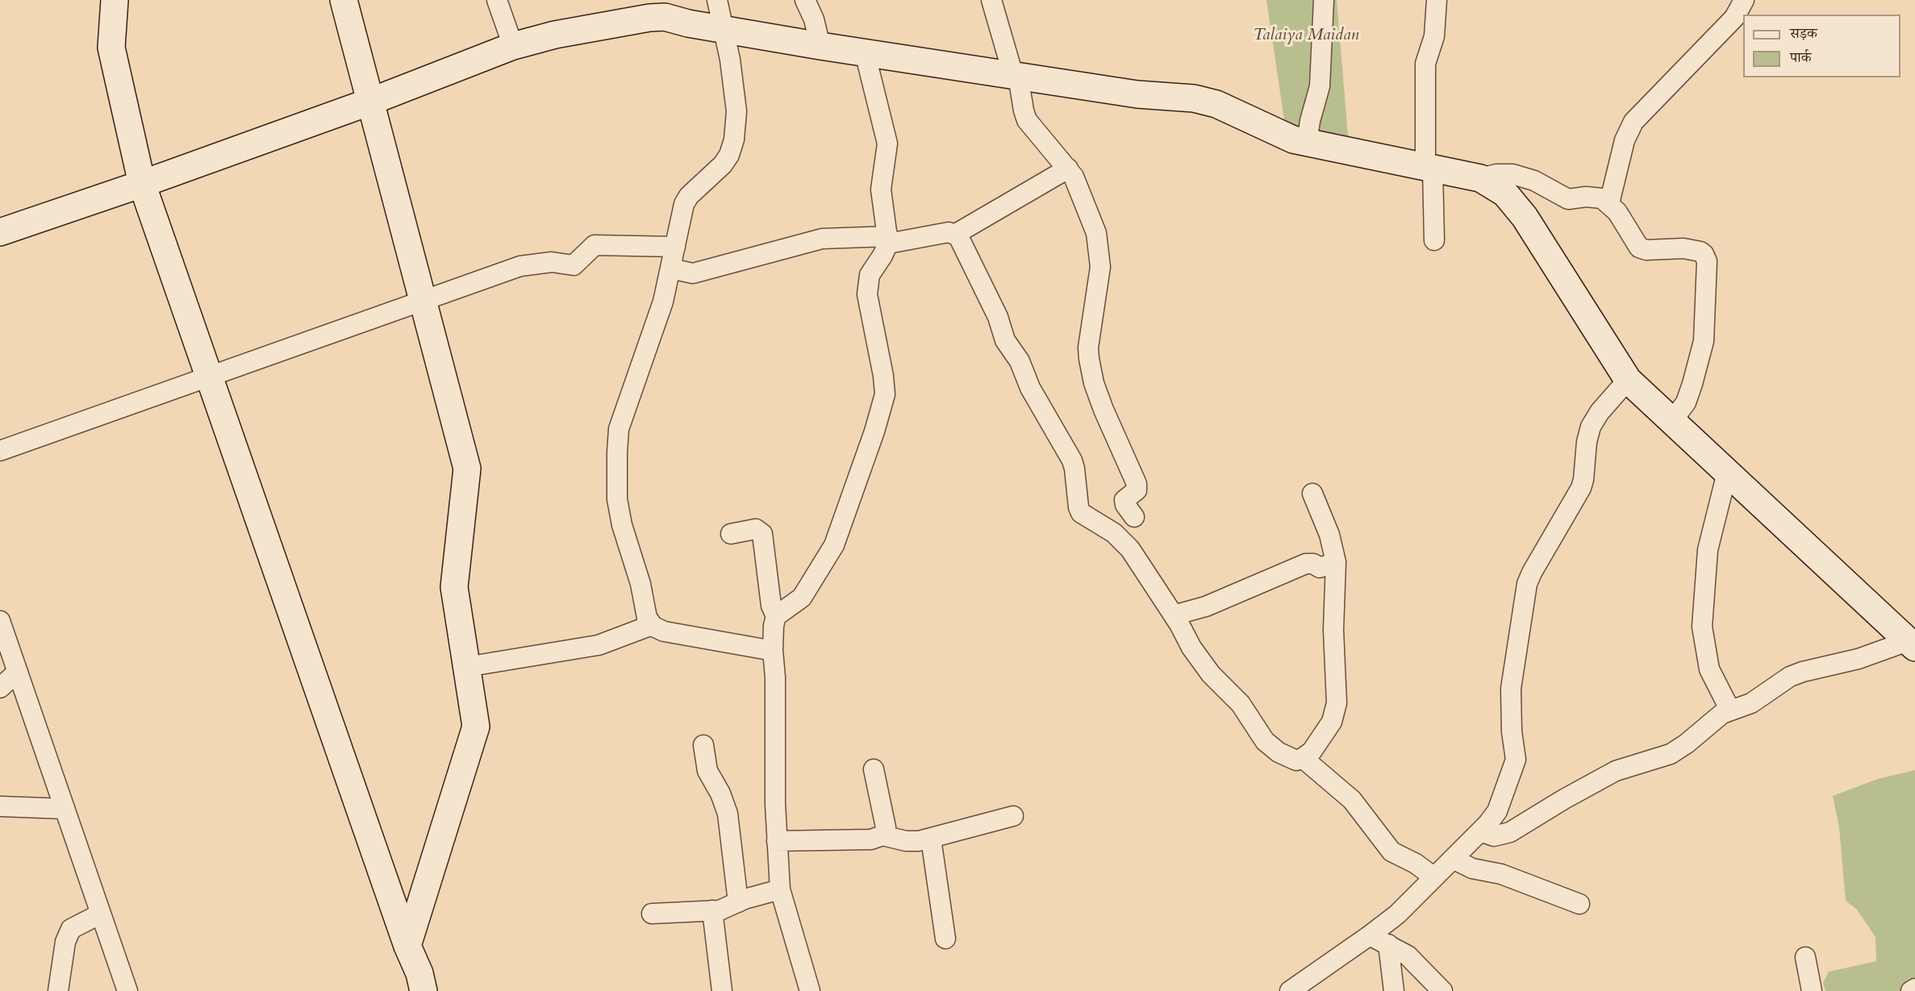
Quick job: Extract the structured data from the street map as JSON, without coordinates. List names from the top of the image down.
{
  "parks": ["Talaiya Maidan"],
  "legend": ["सड़क", "पार्क"]
}
